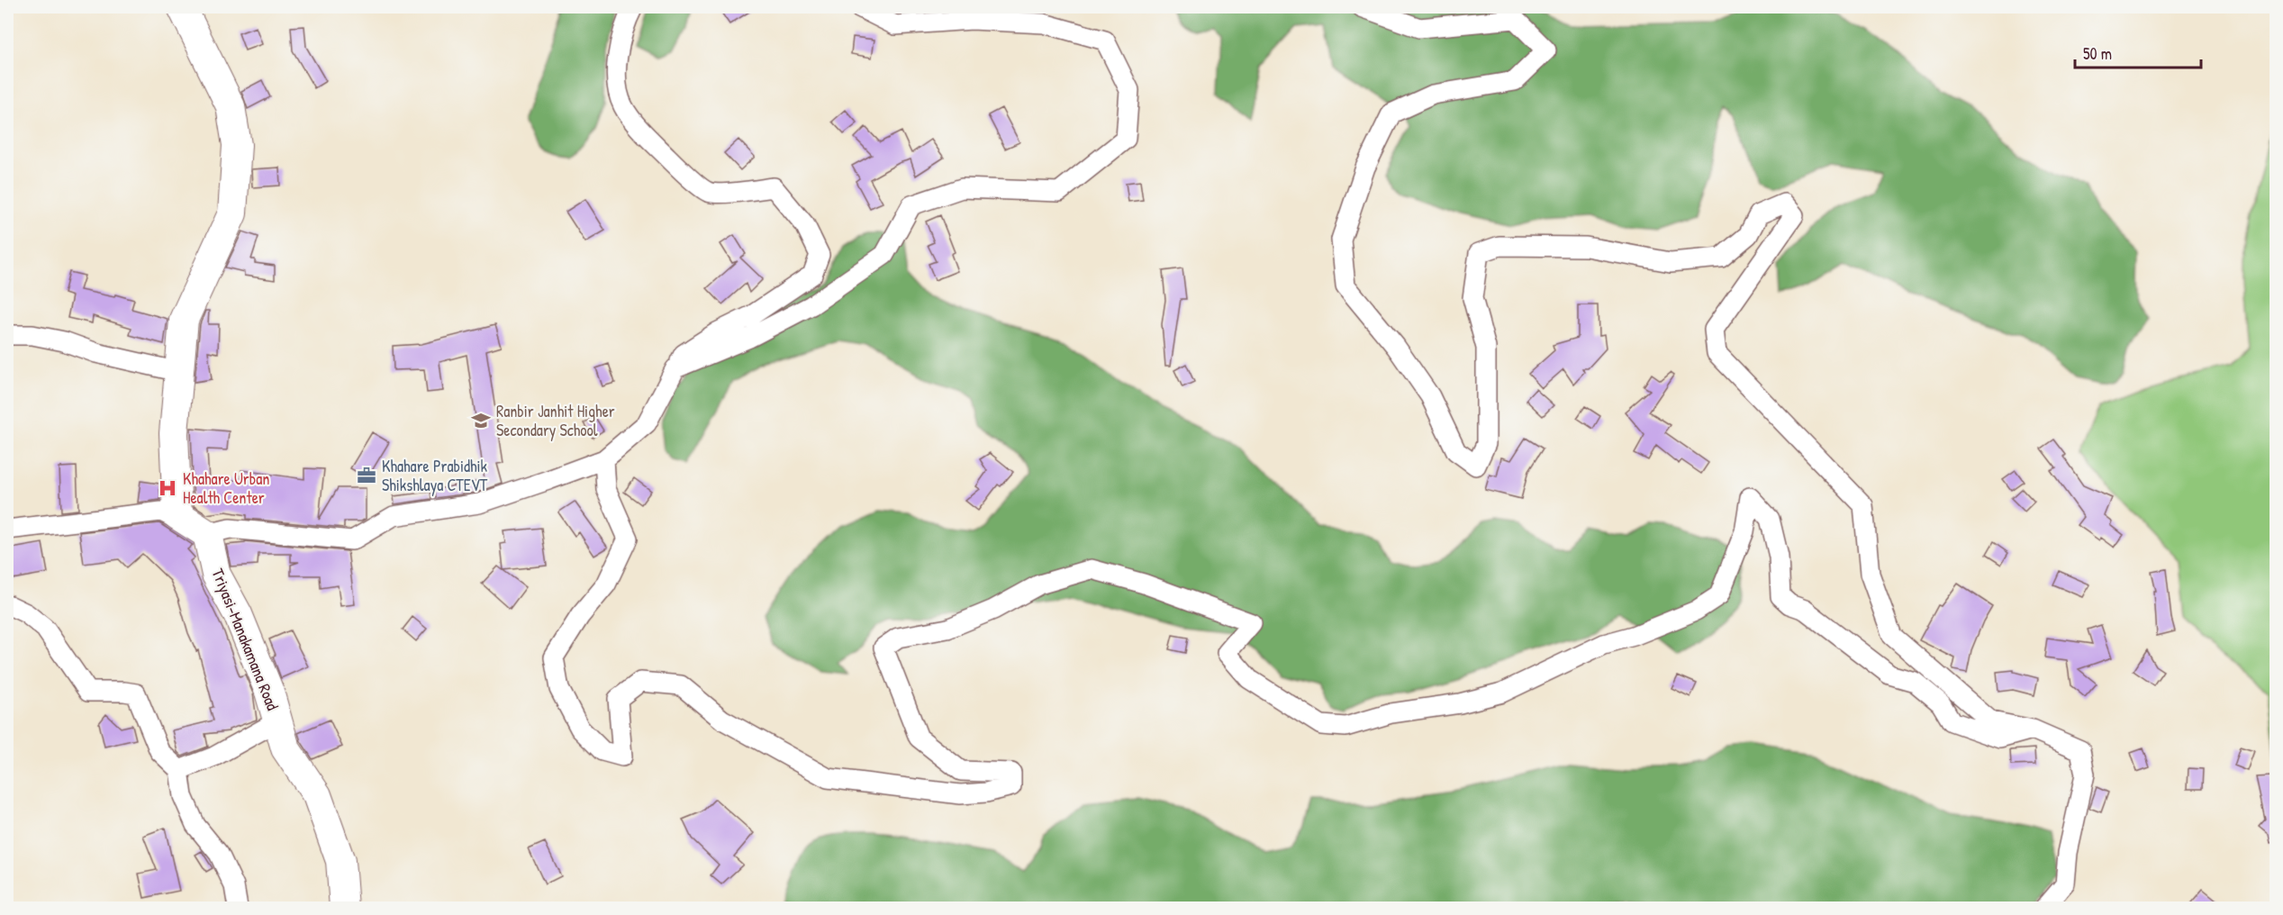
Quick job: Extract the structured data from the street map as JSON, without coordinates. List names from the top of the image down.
{
  "streets": {
    "street": ["Triyasi-Manakamana Road"]
  },
  "places": {
    "school or university": ["Ranbir Janhit Higher Secondary School"],
    "office": ["Khahare Prabidhik Shikshlaya CTEVT"],
    "hospital": ["Khahare Urban Health Center"]
  },
  "scale_bar": "50 m"
}
